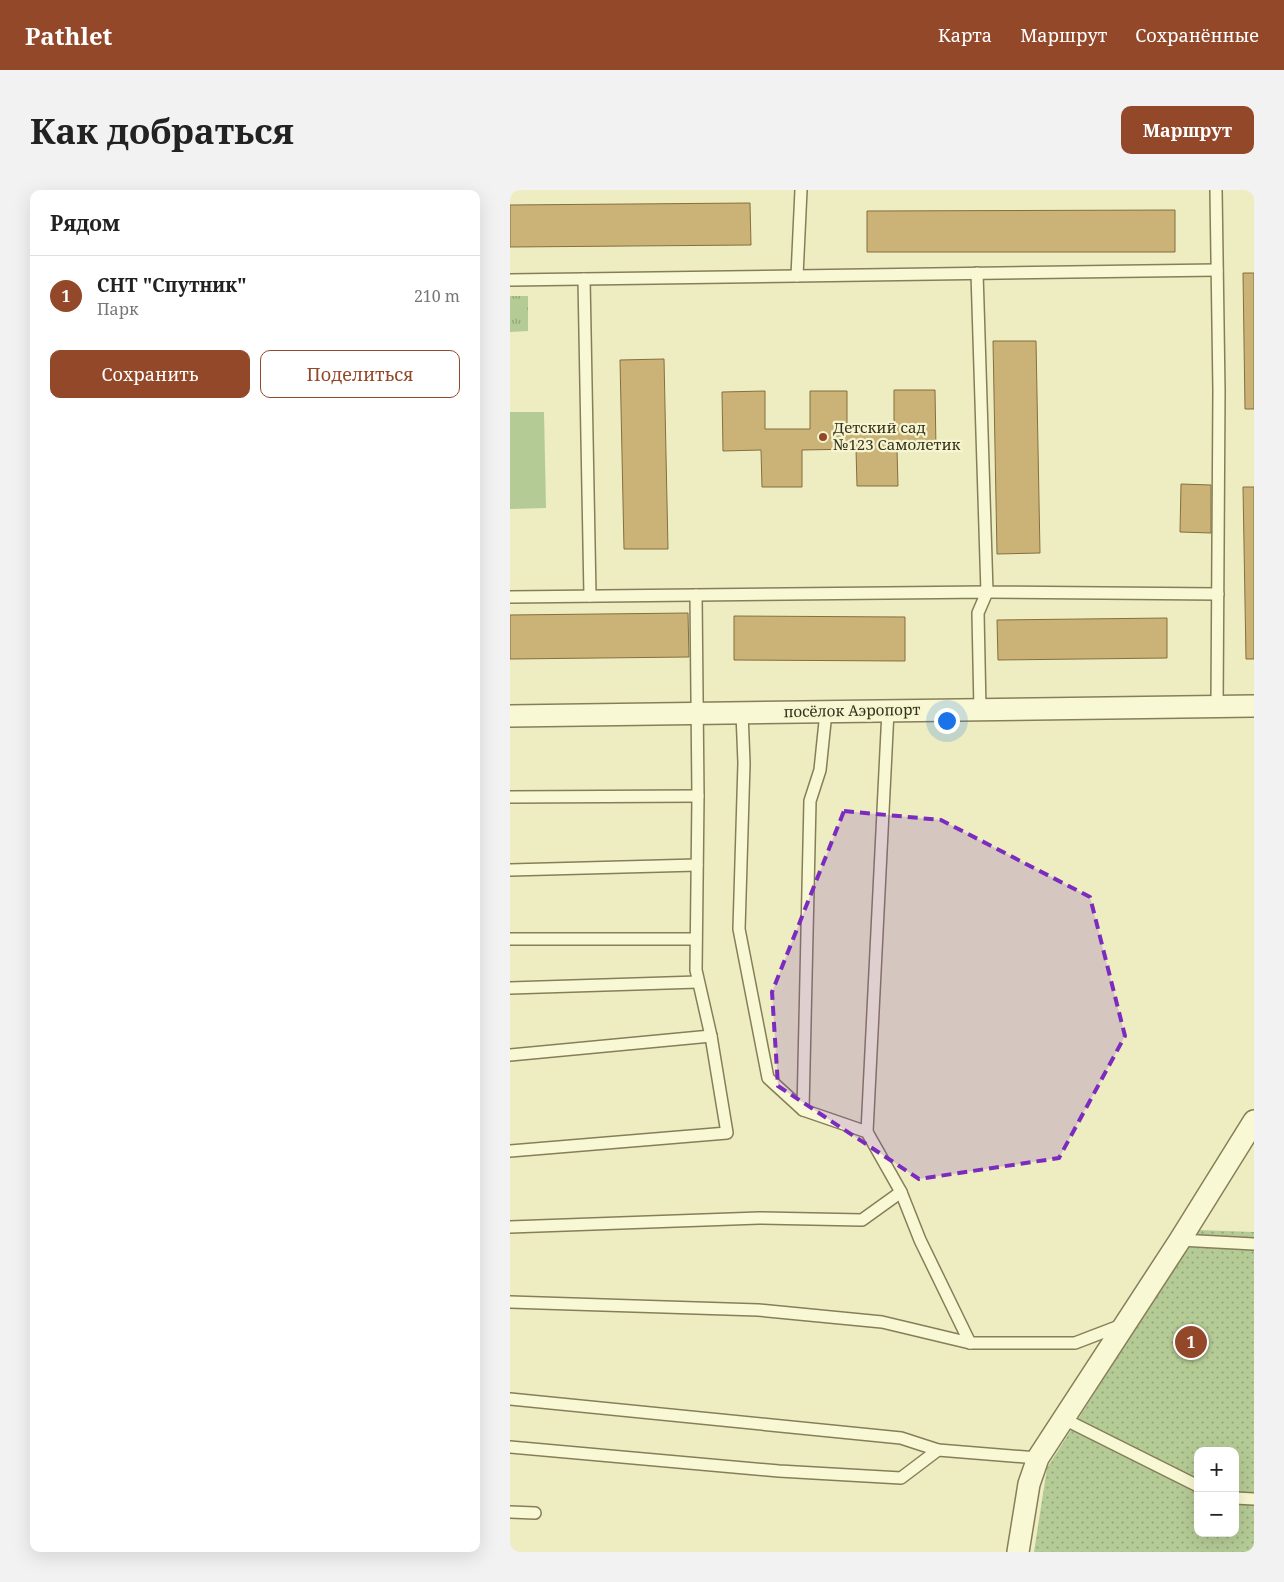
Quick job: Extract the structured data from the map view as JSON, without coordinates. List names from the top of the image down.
{
  "streets": {
    "street": ["посёлок Аэропорт"]
  },
  "places": ["Детский сад №123 Самолетик"],
  "page": {
    "header": "Pathlet",
    "nav": ["Карта", "Маршрут", "Сохранённые"],
    "buttons": [
      "Маршрут",
      ["Сохранить", "Поделиться"]
    ],
    "title": "Как добраться",
    "heading": "Рядом",
    "list": [
      {
        "mark": "1",
        "name": "СНТ \"Спутник\"",
        "note": "Парк",
        "value": "210 m"
      }
    ],
    "pins": "1",
    "map_buttons": ["+", "−"]
  }
}
